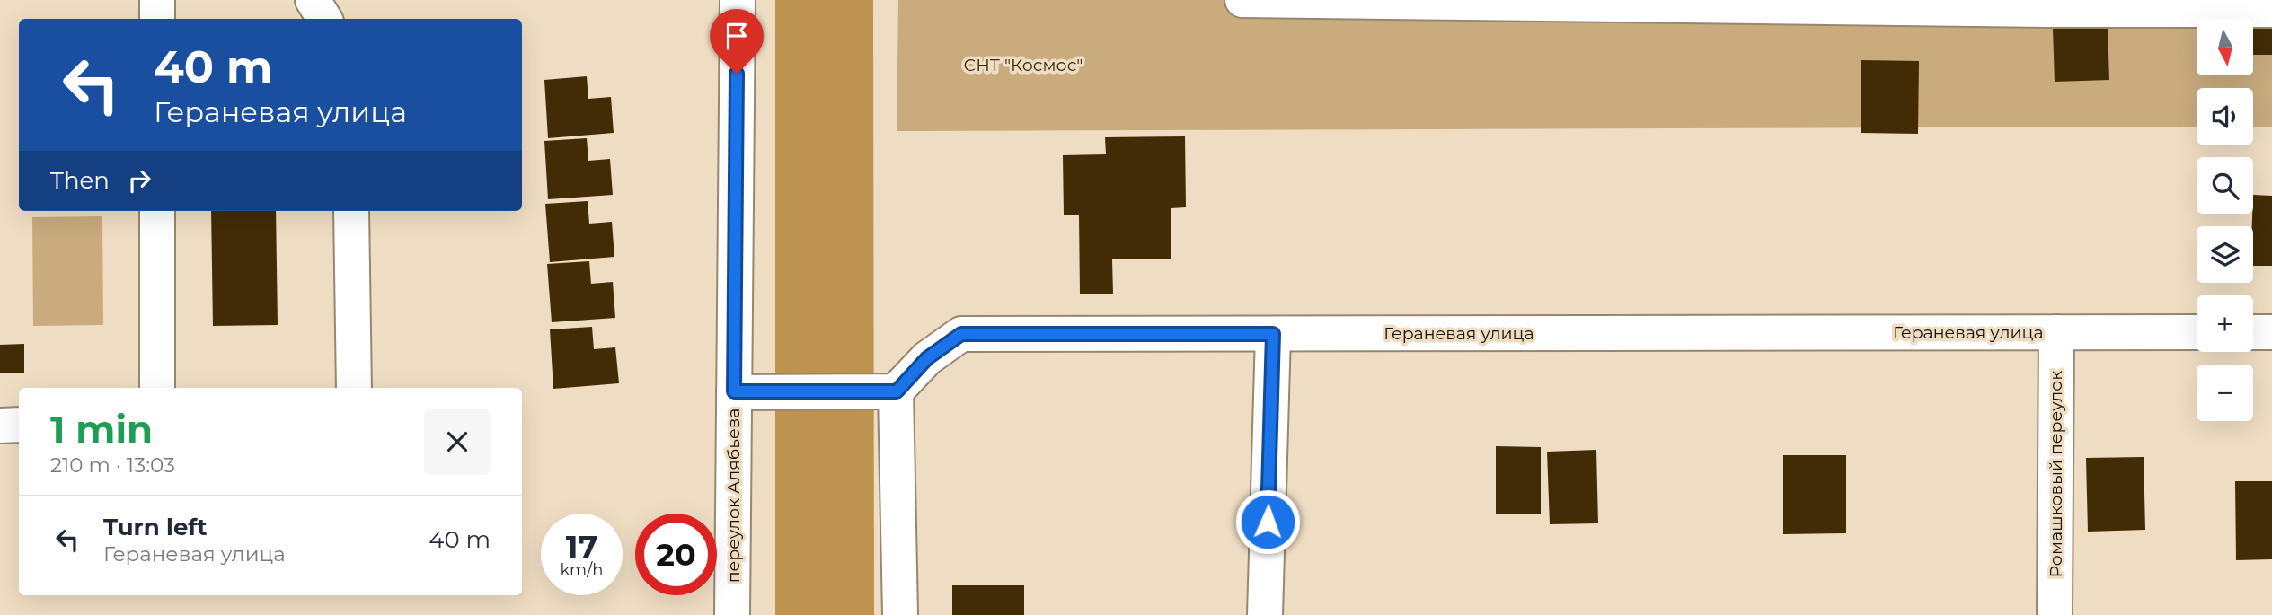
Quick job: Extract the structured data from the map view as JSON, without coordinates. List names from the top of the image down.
{
  "streets": {
    "main road": ["Гераневая улица", "Ромашковый переулок", "переулок Алябьева"]
  },
  "crossings": [
    ["Гераневая улица", "Ромашковый переулок"]
  ],
  "parks": ["СНТ \"Космос\""],
  "north": "bottom",
  "page": {
    "map_buttons": ["+", "−"],
    "turn": ["40 m", "Гераневая улица"],
    "then": "Then",
    "heading": ["1 min", "210 m · 13:03"],
    "list": [
      {
        "name": "Turn left",
        "note": "Гераневая улица",
        "value": "40 m"
      }
    ],
    "speed": "17 km/h",
    "limit": "20"
  }
}
